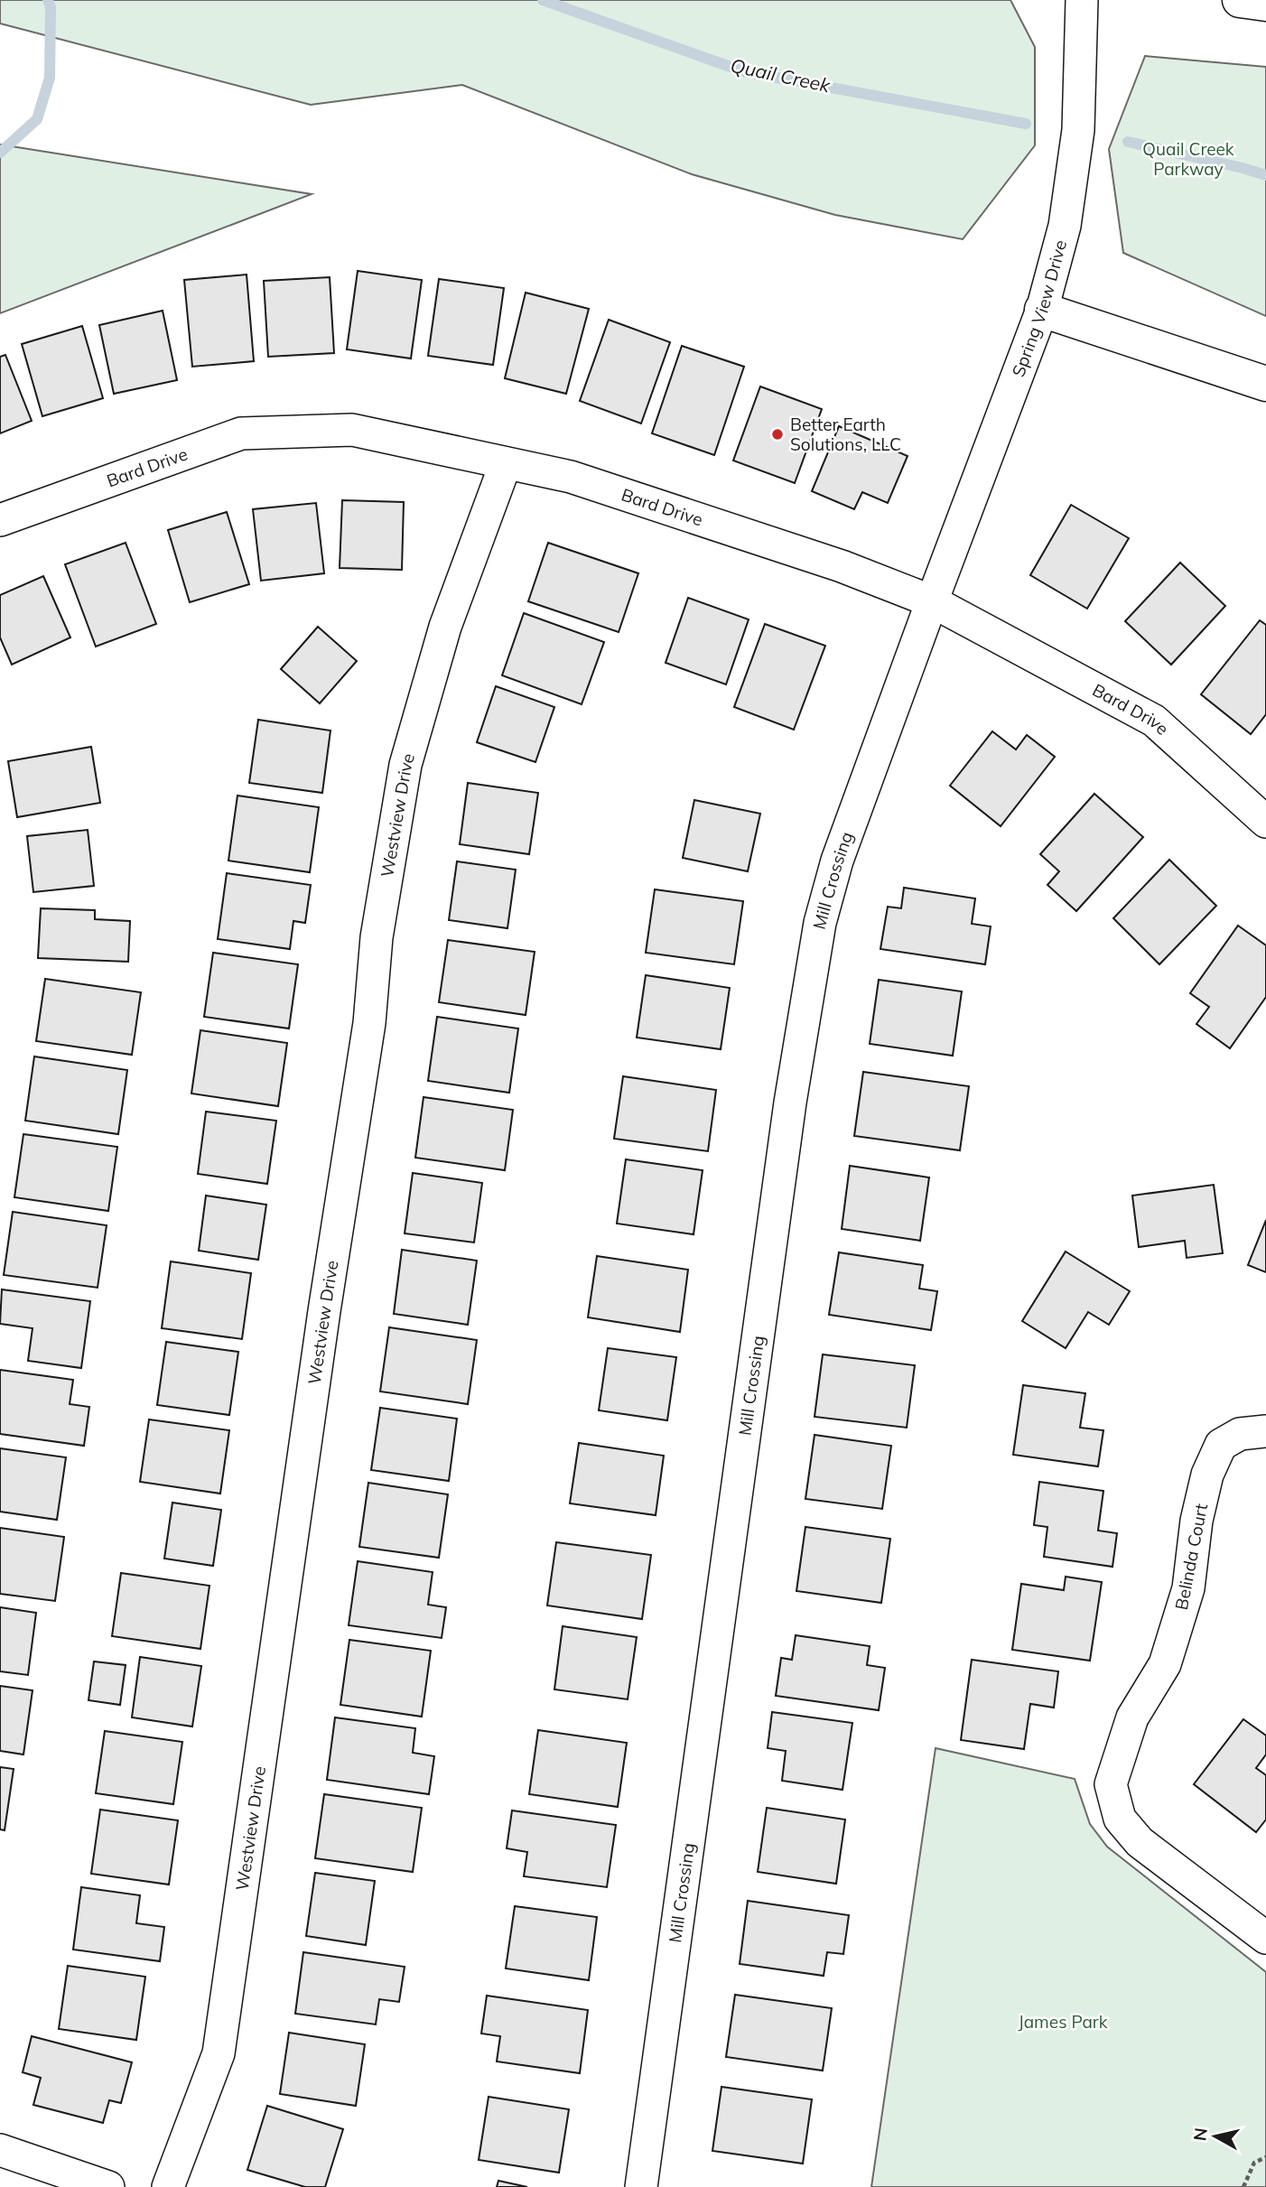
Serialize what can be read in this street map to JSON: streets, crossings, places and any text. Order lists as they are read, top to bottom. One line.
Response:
{"streets":{"street":["Spring View Drive","Bard Drive","Westview Drive","Mill Crossing","Belinda Court"]},"crossings":[["Spring View Drive","Bard Drive"],["Spring View Drive","Mill Crossing"],["Bard Drive","Westview Drive"],["Bard Drive","Mill Crossing"]],"water":["Quail Creek"],"parks":["Quail Creek Parkway","James Park"],"places":["Better Earth Solutions, LLC"],"north":"left"}
